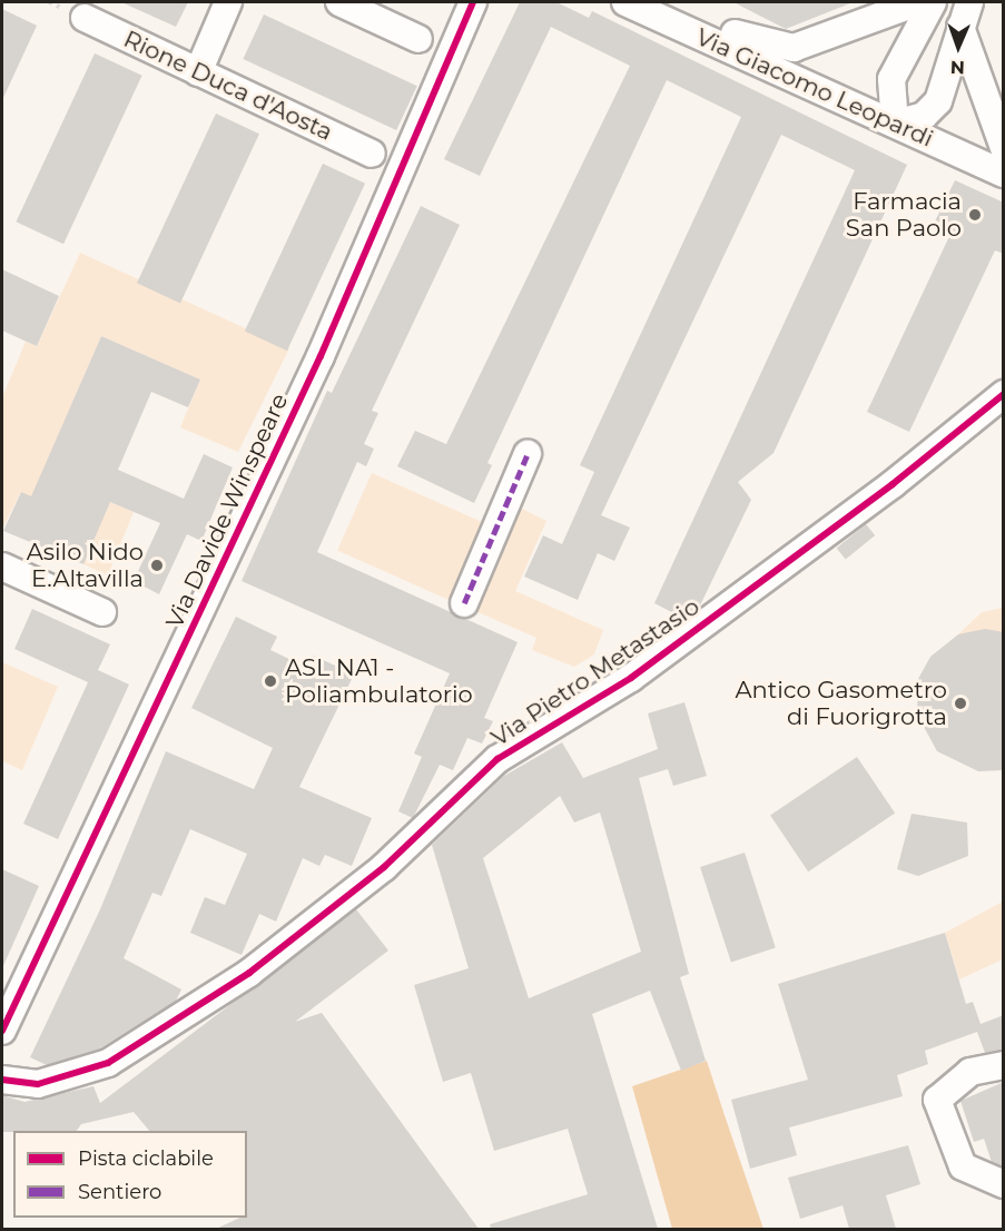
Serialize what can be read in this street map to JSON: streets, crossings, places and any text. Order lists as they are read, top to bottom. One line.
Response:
{"streets":{"street":["Rione Duca d'Aosta","Via Giacomo Leopardi","Via Davide Winspeare","Via Pietro Metastasio"]},"places":["Farmacia San Paolo","Asilo Nido E.Altavilla","ASL NA1 - Poliambulatorio","Antico Gasometro di Fuorigrotta"],"legend":["Pista ciclabile","Sentiero"],"north":"bottom"}
